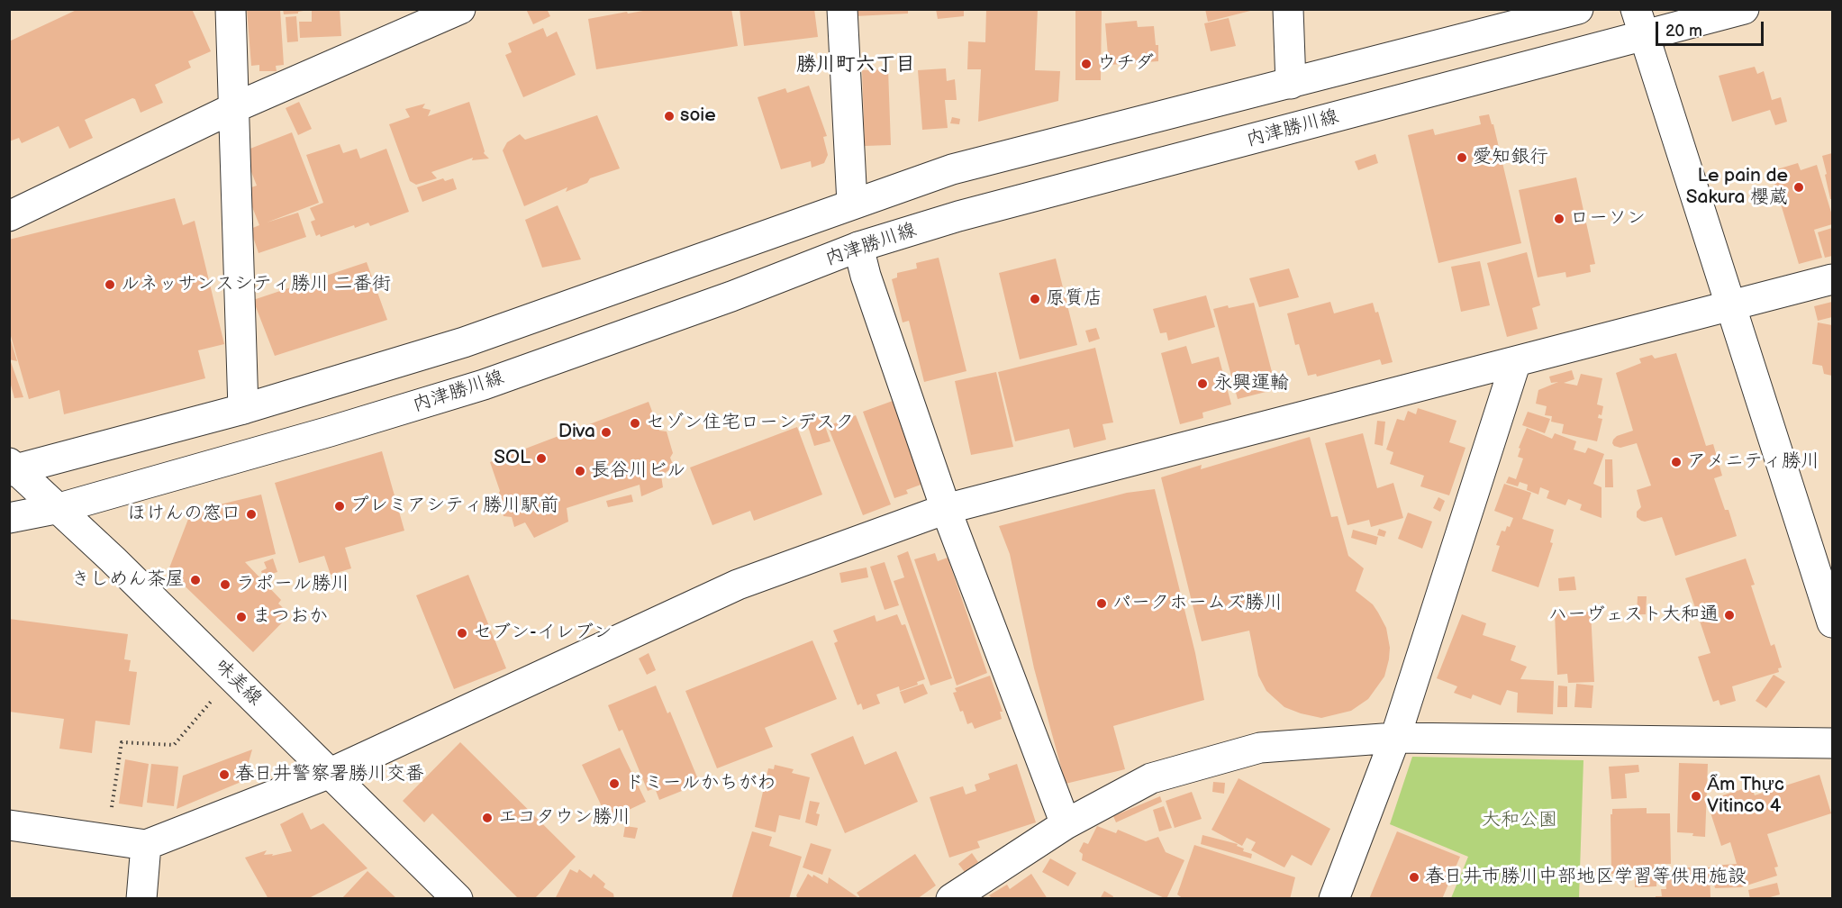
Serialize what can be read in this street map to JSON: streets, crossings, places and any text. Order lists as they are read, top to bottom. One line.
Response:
{"streets":{"street":["内津勝川線","味美線"]},"crossings":[["内津勝川線","味美線"]],"districts":["勝川町六丁目"],"parks":["大和公園"],"places":["ウチダ","soie","愛知銀行","Le pain de Sakura 櫻蔵","ローソン","ルネッサンスシティ勝川 二番街","原質店","永興運輸","セゾン住宅ローンデスク","Diva","SOL","アメニティ勝川","長谷川ビル","プレミアシティ勝川駅前","ほけんの窓口","きしめん茶屋","ラポール勝川","パークホームズ勝川","ハーヴェスト大和通","まつおか","セブン-イレブン","春日井警察署勝川交番","ドミールかちがわ","Ẩm Thực Vitinco 4","エコタウン勝川","春日井市勝川中部地区学習等供用施設"],"scale_bar":"20 m"}
